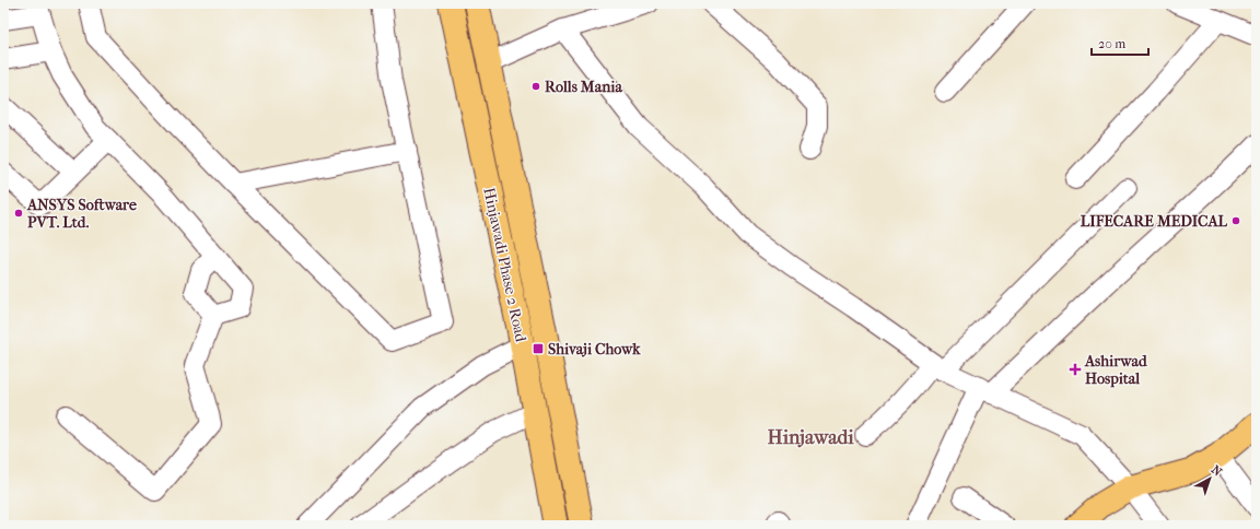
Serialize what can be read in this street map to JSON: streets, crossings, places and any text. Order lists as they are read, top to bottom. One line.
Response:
{"streets":{"main road":["Hinjawadi Phase 2 Road"]},"districts":["Hinjawadi"],"places":{"other":["Rolls Mania","ANSYS Software PVT. Ltd.","LIFECARE MEDICAL"],"transit":["Shivaji Chowk"],"health":["Ashirwad Hospital"]},"scale_bar":"20 m","north":"top right"}
